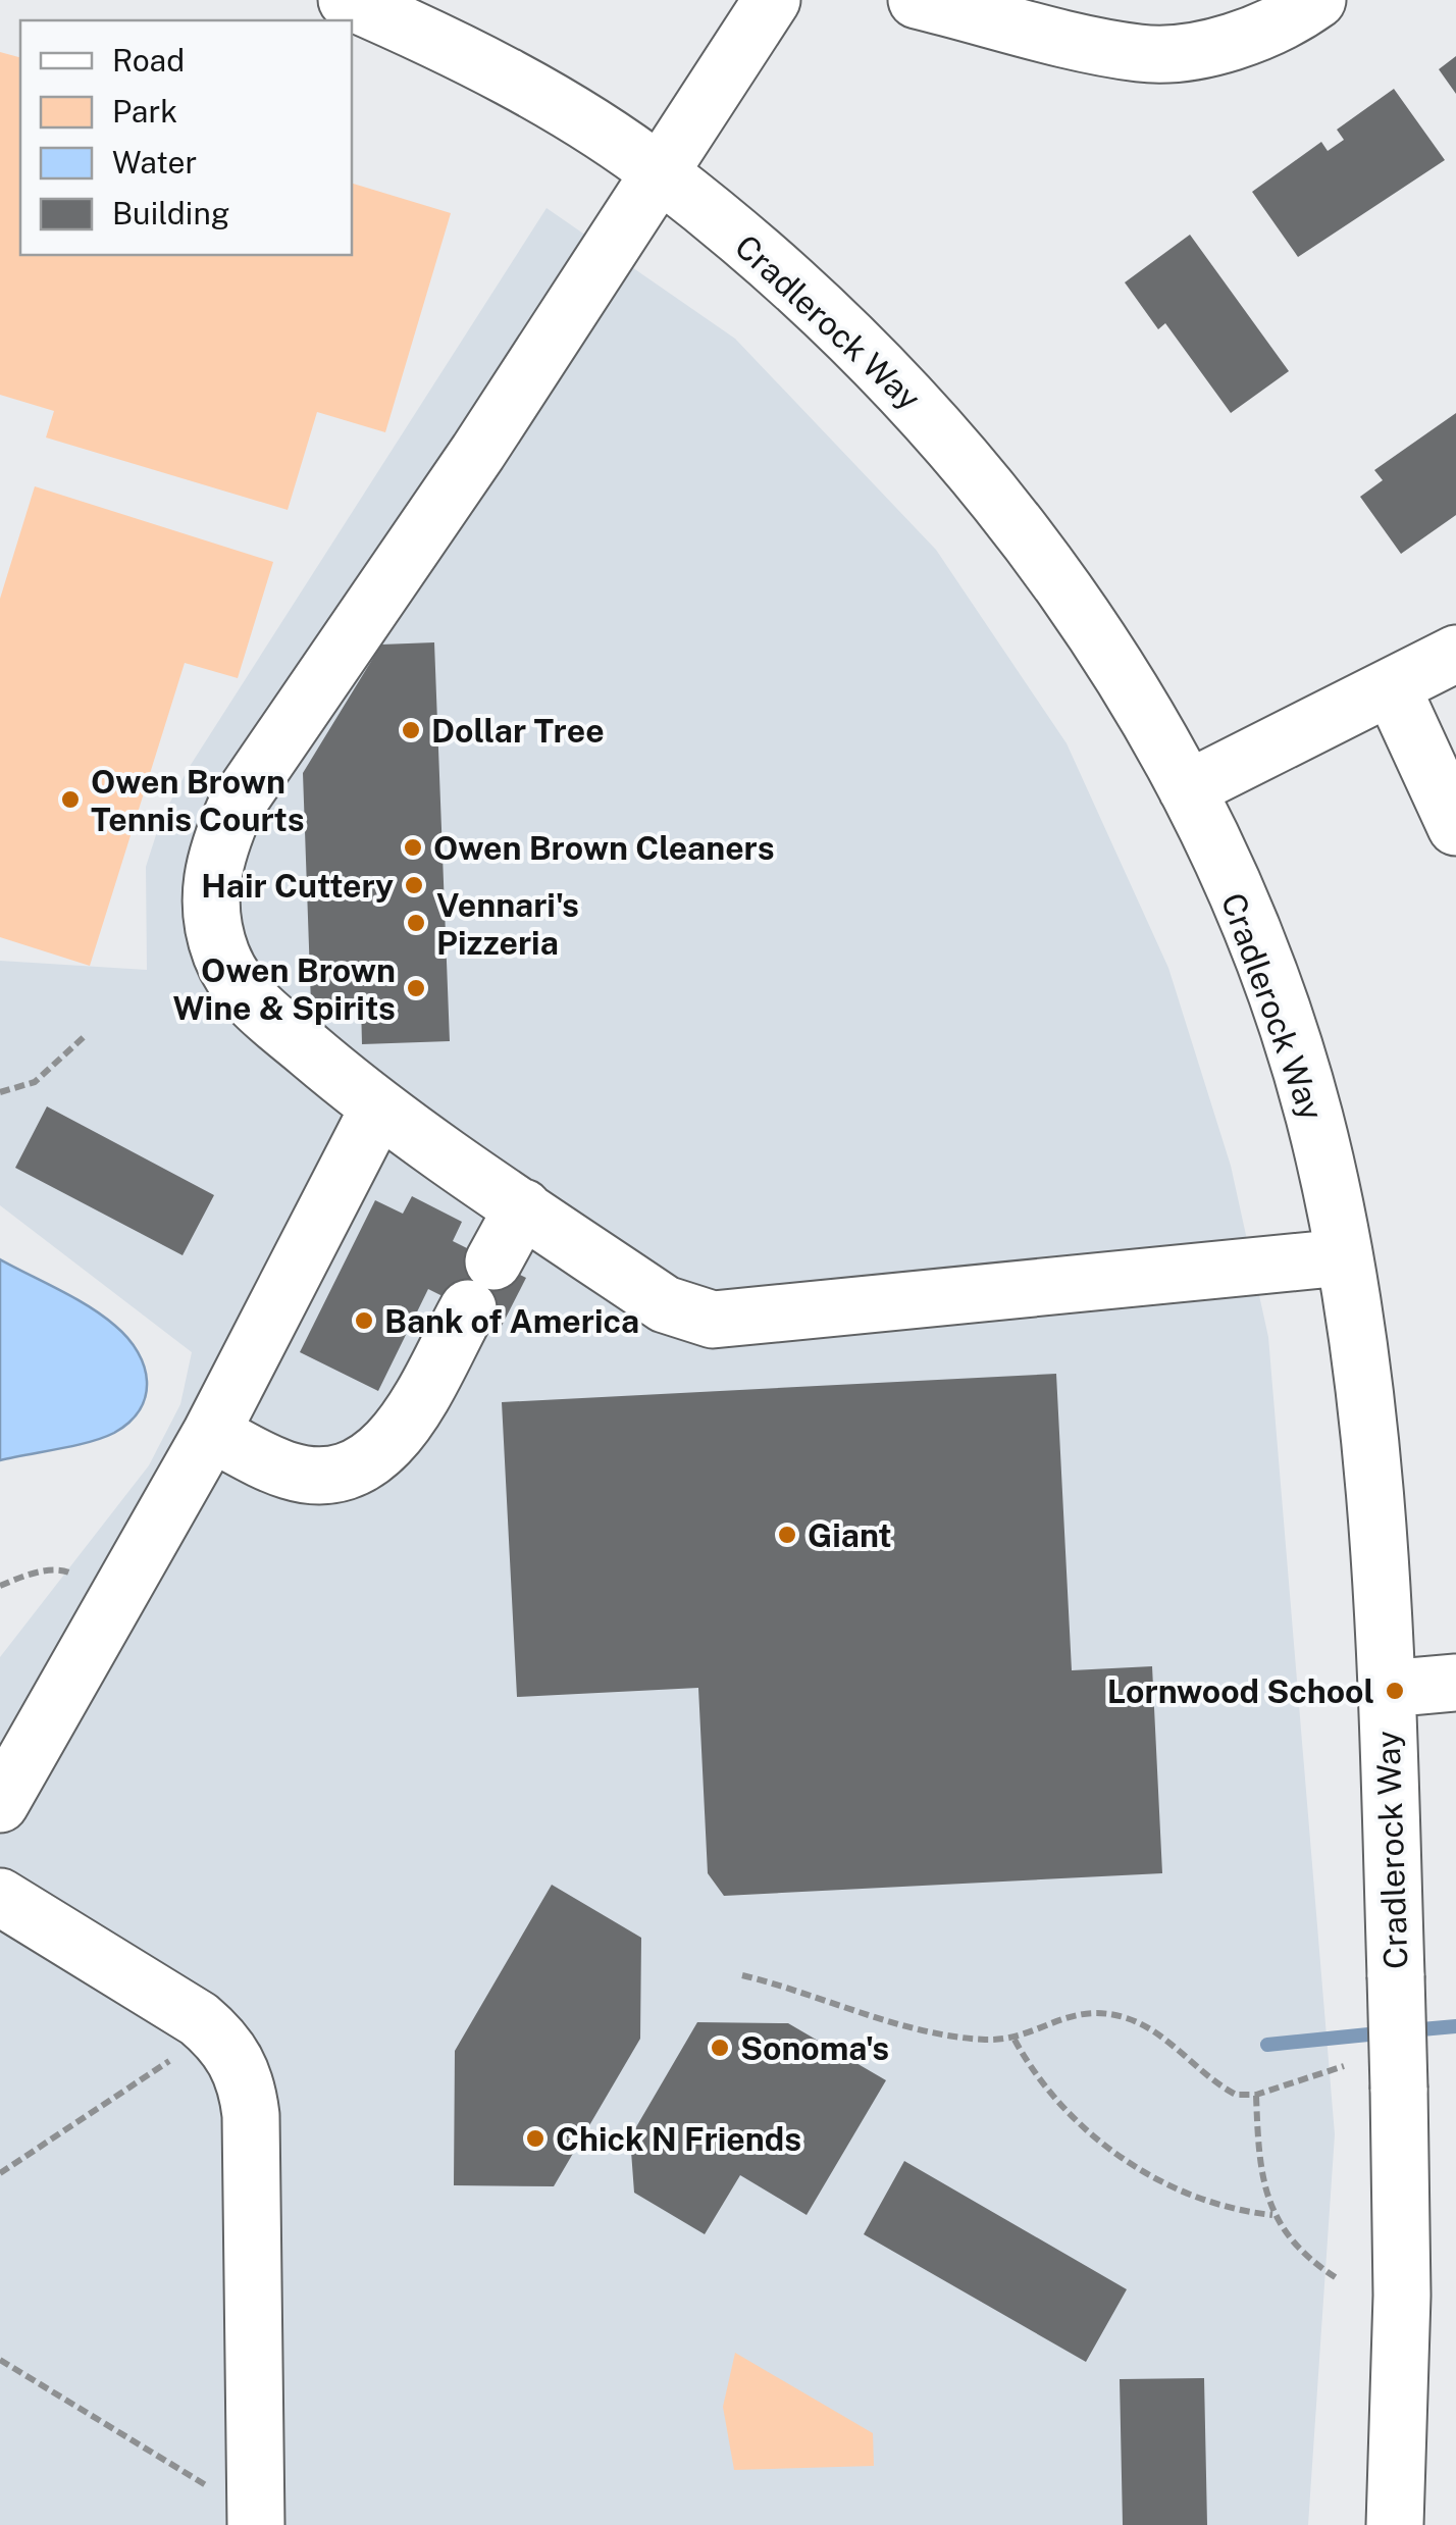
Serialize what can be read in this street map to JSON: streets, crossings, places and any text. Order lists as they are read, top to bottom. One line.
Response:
{"streets":{"street":["Cradlerock Way"]},"places":["Dollar Tree","Owen Brown Tennis Courts","Owen Brown Cleaners","Hair Cuttery","Vennari's Pizzeria","Owen Brown Wine & Spirits","Bank of America","Giant","Lornwood School","Sonoma's","Chick N Friends"],"legend":["Road","Park","Water","Building"]}
